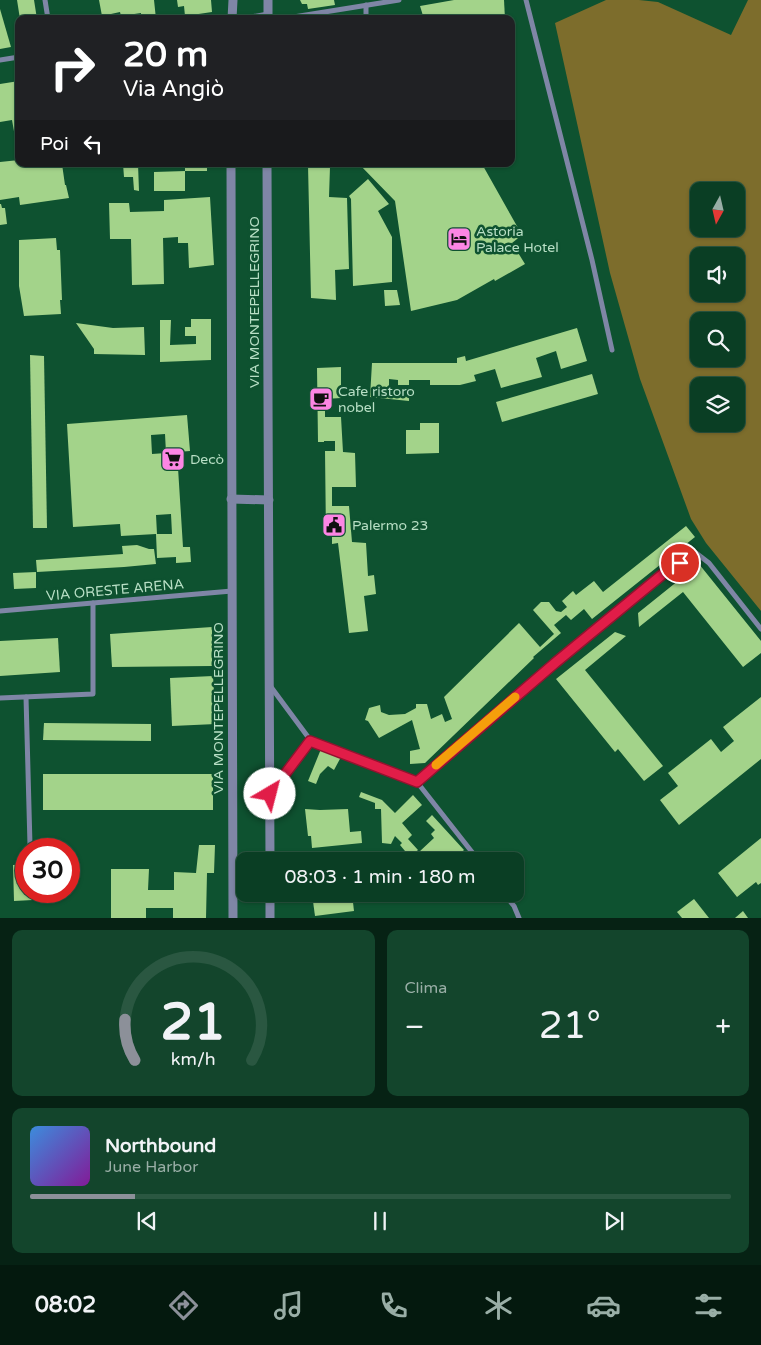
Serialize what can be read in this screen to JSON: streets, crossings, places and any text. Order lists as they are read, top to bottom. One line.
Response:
{"streets":{"street":["VIA MONTEPELLEGRINO","VIA ORESTE ARENA"]},"crossings":[["VIA MONTEPELLEGRINO","VIA ORESTE ARENA"]],"places":{"hotel":["Astoria Palace Hotel"],"cafe":["Cafe ristoro nobel"],"supermarket":["Decò"],"public building":["Palermo 23"]},"north":"bottom","page":{"turn":["20 m","Via Angiò"],"then":"Poi","limit":"30","trip":"08:03 · 1 min · 180 m","tile":"Clima","heat":["−","21°","+"],"song":["Northbound","June Harbor"],"tabs":"08:02","gauge":["21","km/h"]}}
